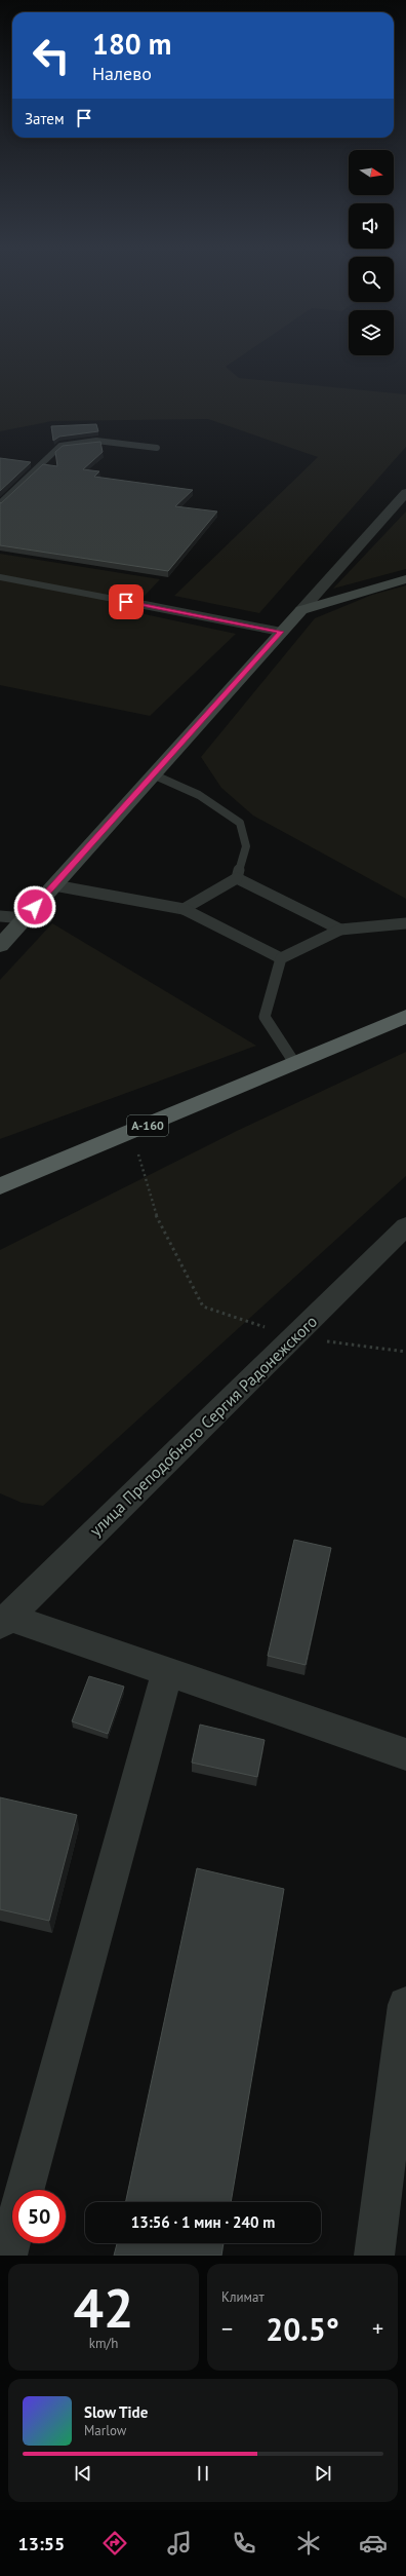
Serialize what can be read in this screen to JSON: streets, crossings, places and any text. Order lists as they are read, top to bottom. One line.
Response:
{"streets":{"highway":["А-160"],"street":["улица Преподобного Сергия Радонежского"]},"north":"right","page":{"turn":["180 m","Налево"],"then":"Затем","limit":"50","trip":"13:56 · 1 мин · 240 m","tile":[["42","km/h"],"Климат"],"heat":["−","20.5°","+"],"song":["Slow Tide","Marlow"],"tabs":"13:55"}}
